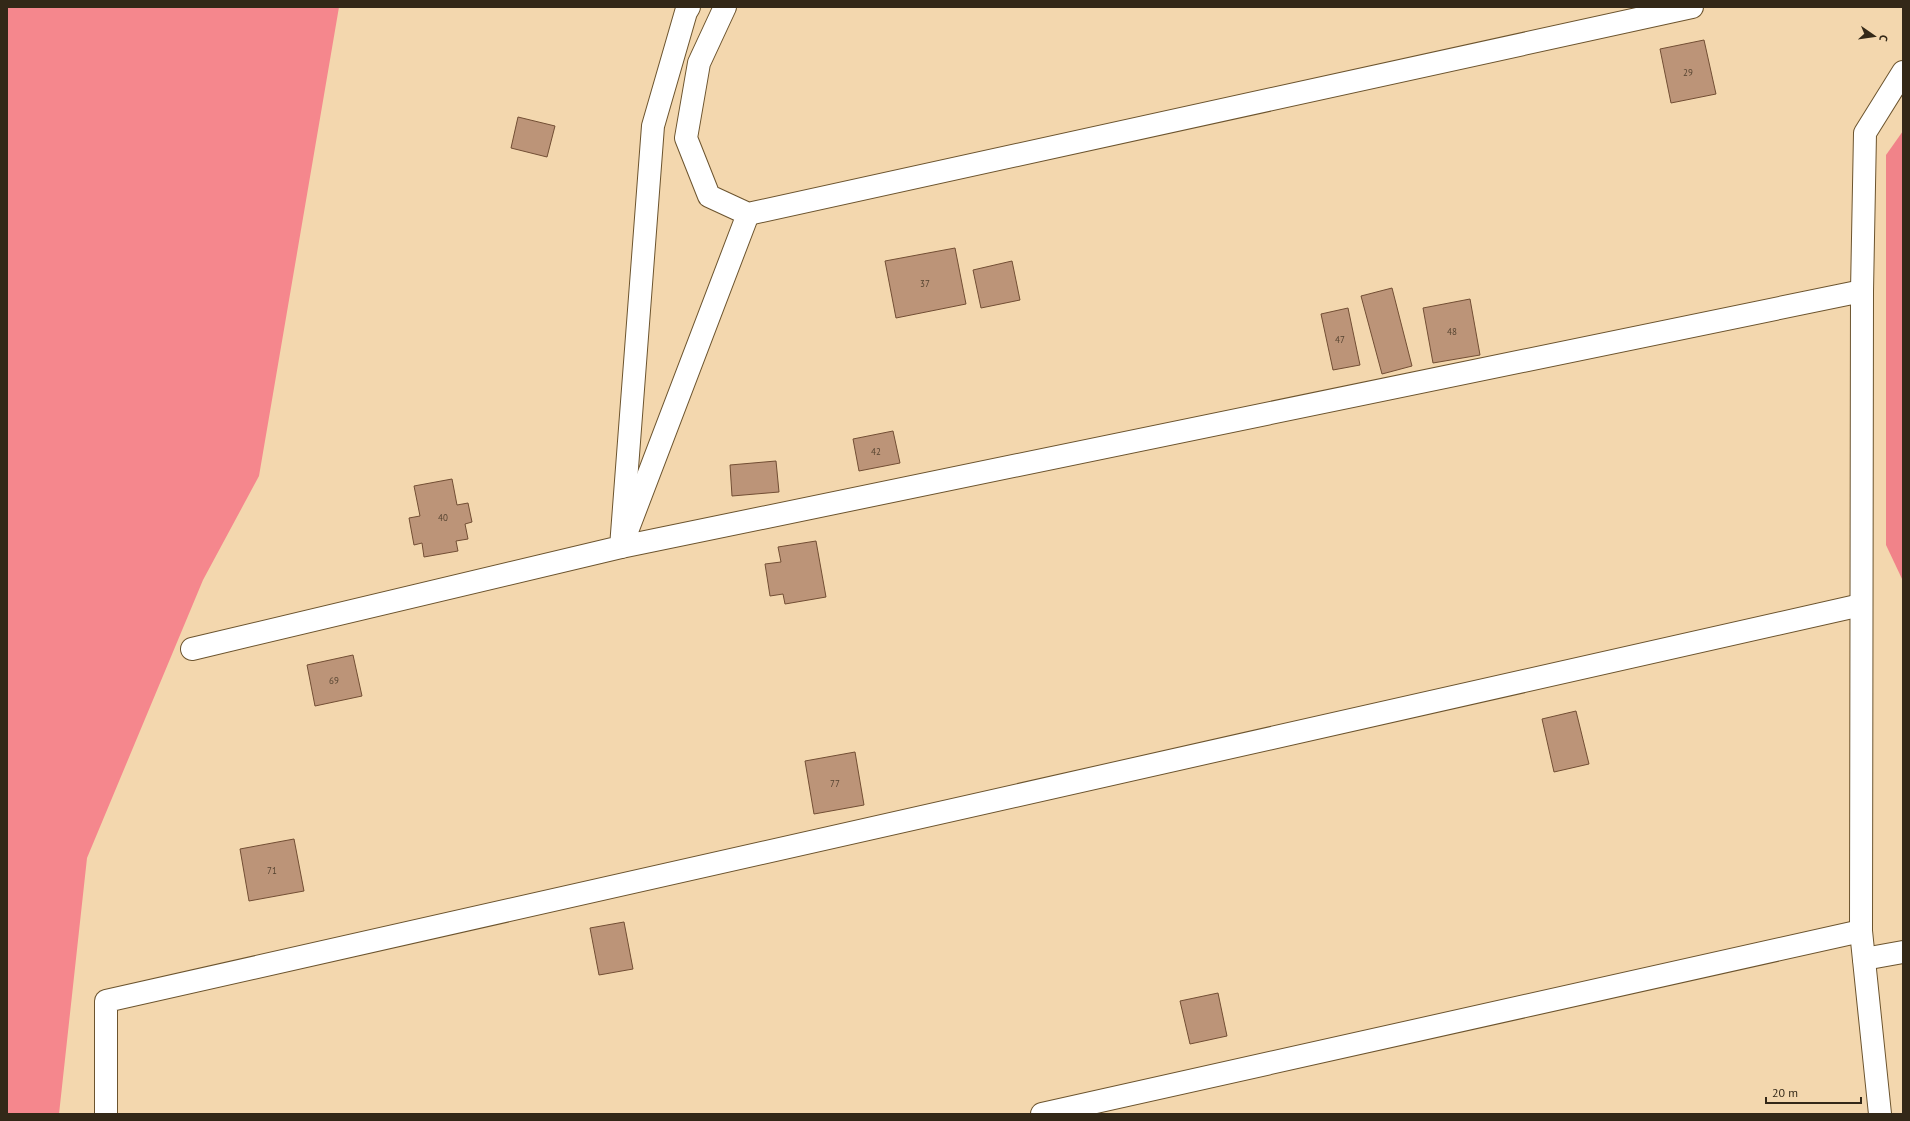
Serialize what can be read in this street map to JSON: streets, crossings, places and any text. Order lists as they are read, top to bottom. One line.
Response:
{"house_numbers":["29","37","48","47","42","40","69","77","71"],"scale_bar":"20 m","north":"right"}
